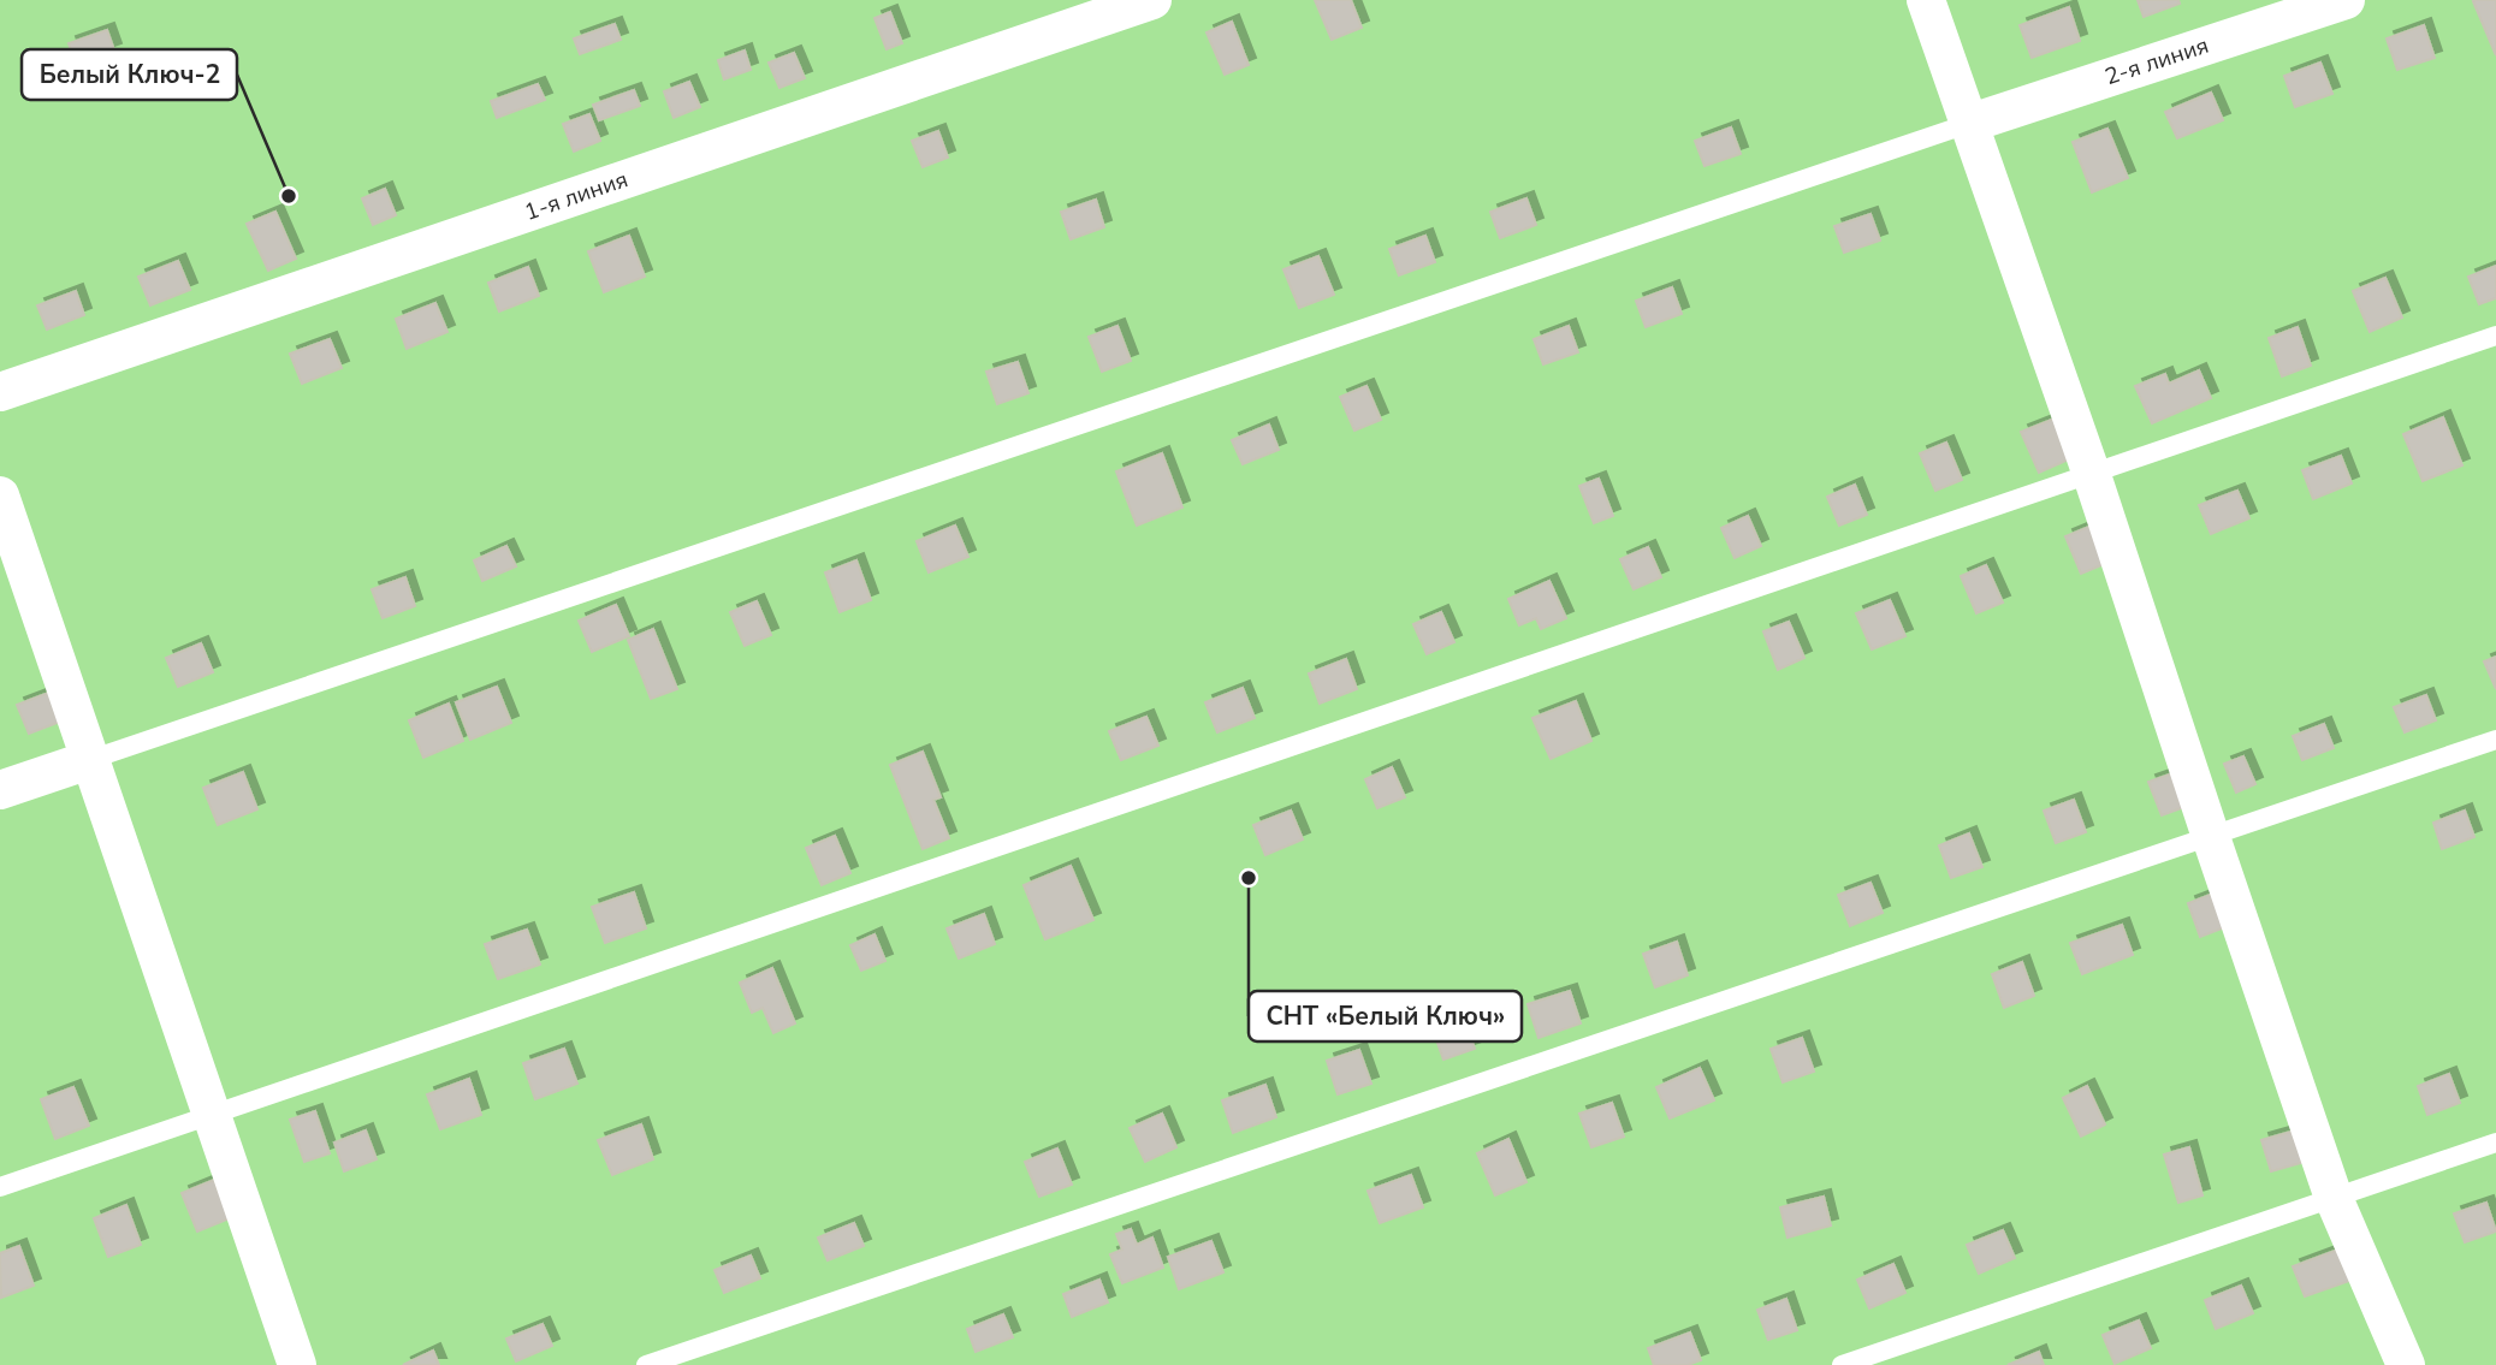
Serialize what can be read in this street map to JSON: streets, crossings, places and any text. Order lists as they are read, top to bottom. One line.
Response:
{"streets":{"street":["2-я линия","1-я линия"]},"places":["Белый Ключ-2","СНТ «Белый Ключ»"]}
